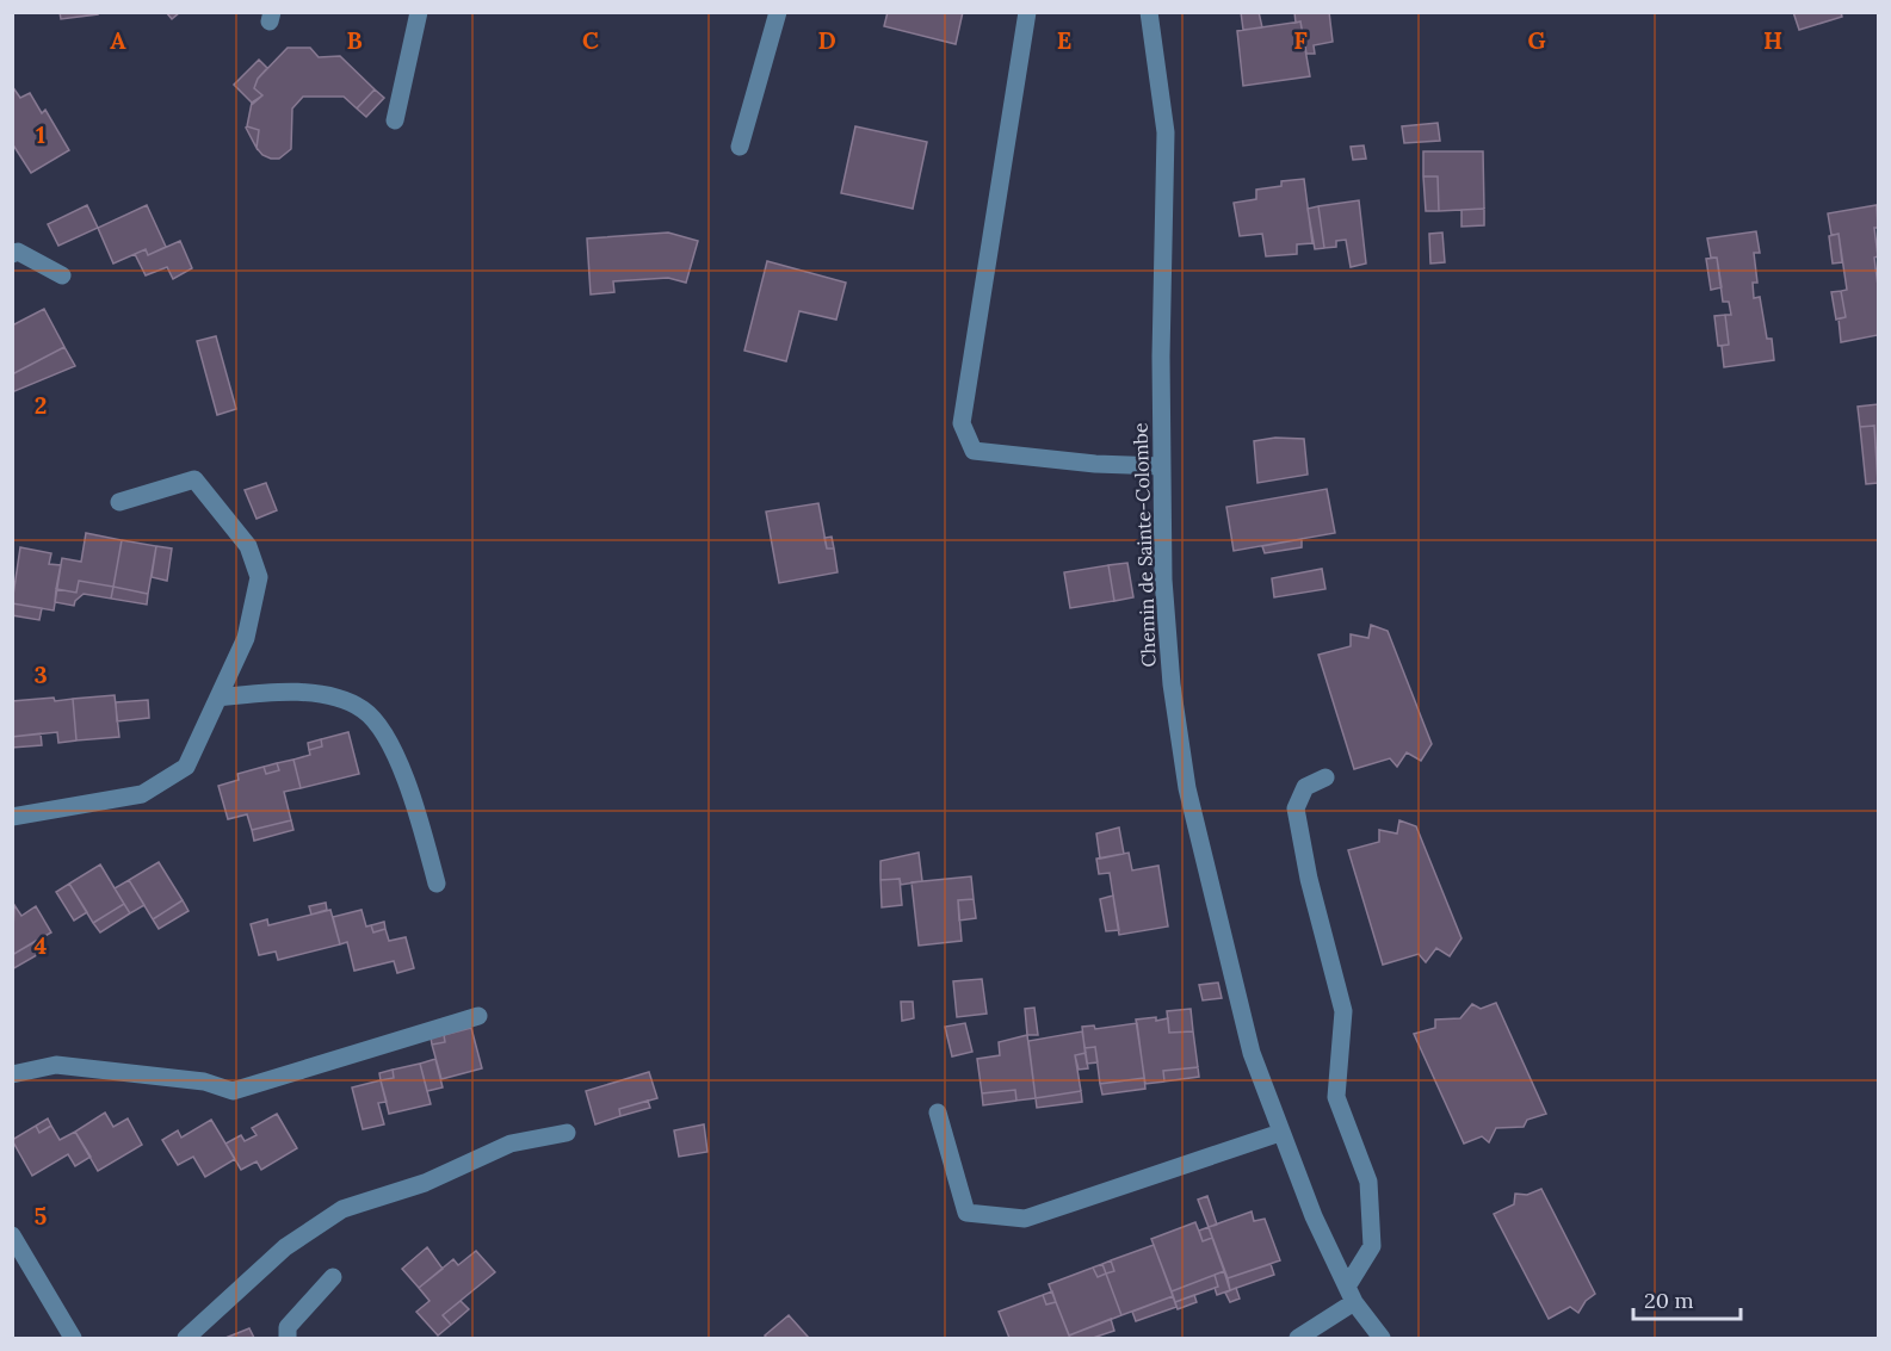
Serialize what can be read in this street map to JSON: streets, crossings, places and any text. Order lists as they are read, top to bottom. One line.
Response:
{"streets":{"street":["Chemin de Sainte-Colombe"]},"scale_bar":"20 m","grid":{"columns":["A","B","C","D","E","F","G","H"],"rows":["1","2","3","4","5"]}}
